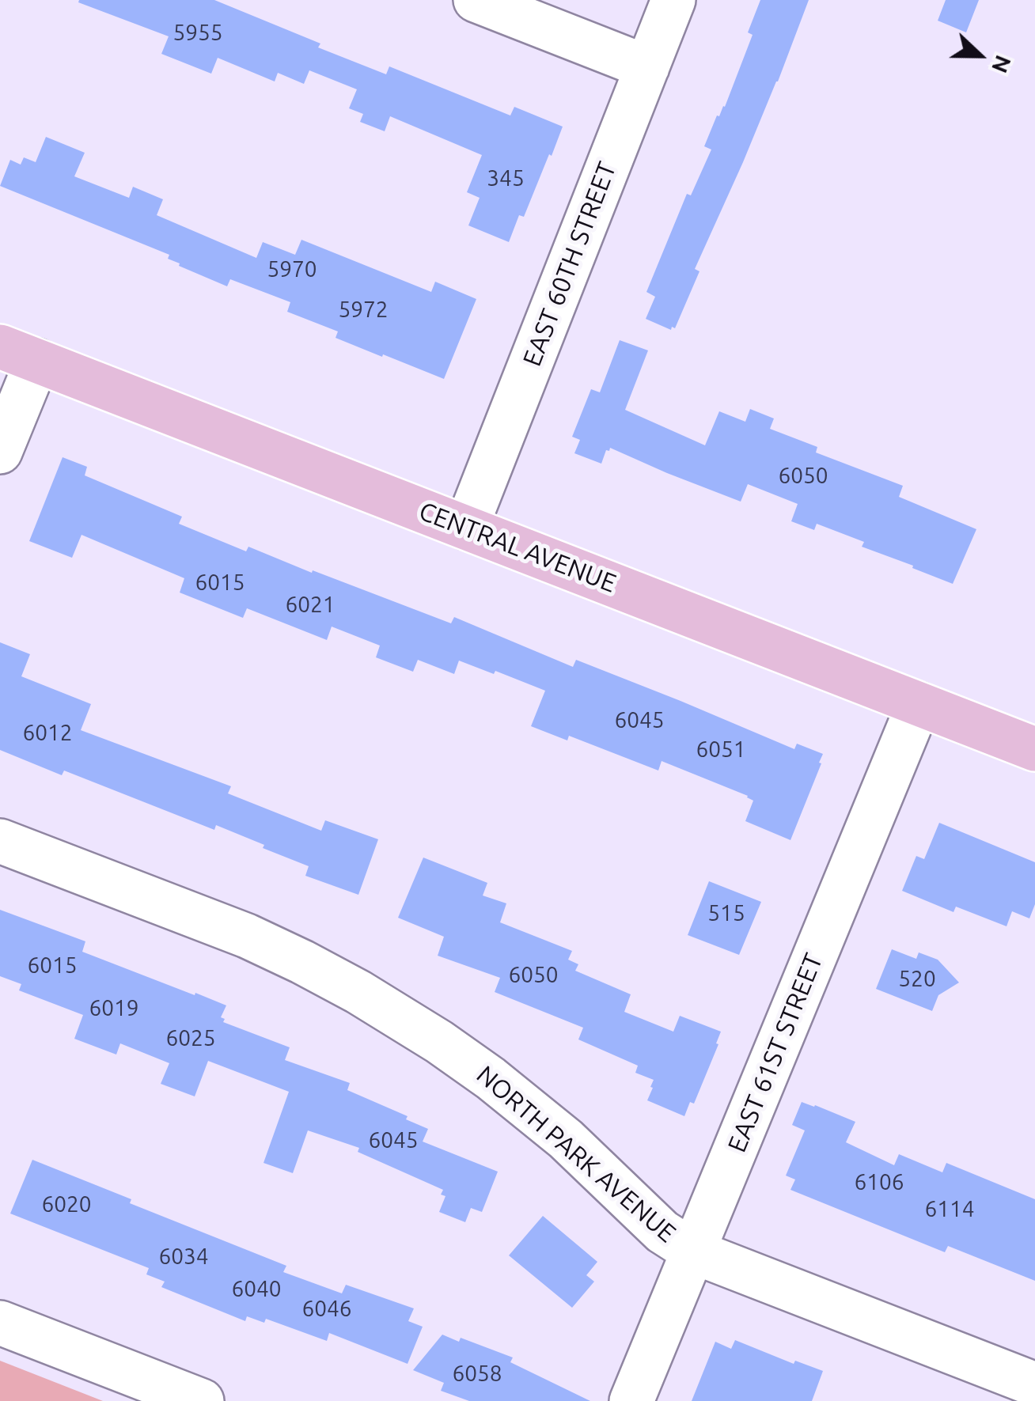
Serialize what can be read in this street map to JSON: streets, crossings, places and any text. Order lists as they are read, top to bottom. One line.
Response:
{"streets":{"main road":["CENTRAL AVENUE"],"street":["EAST 60TH STREET","EAST 61ST STREET","NORTH PARK AVENUE"]},"crossings":[["EAST 60TH STREET","CENTRAL AVENUE"],["CENTRAL AVENUE","EAST 61ST STREET"],["EAST 61ST STREET","NORTH PARK AVENUE"]],"house_numbers":["5955","345","5970","5972","6050","6015","6021","6045","6012","6051","515","6015","6050","520","6019","6025","6045","6106","6020","6114","6034","6040","6046","6058"],"north":"right"}
